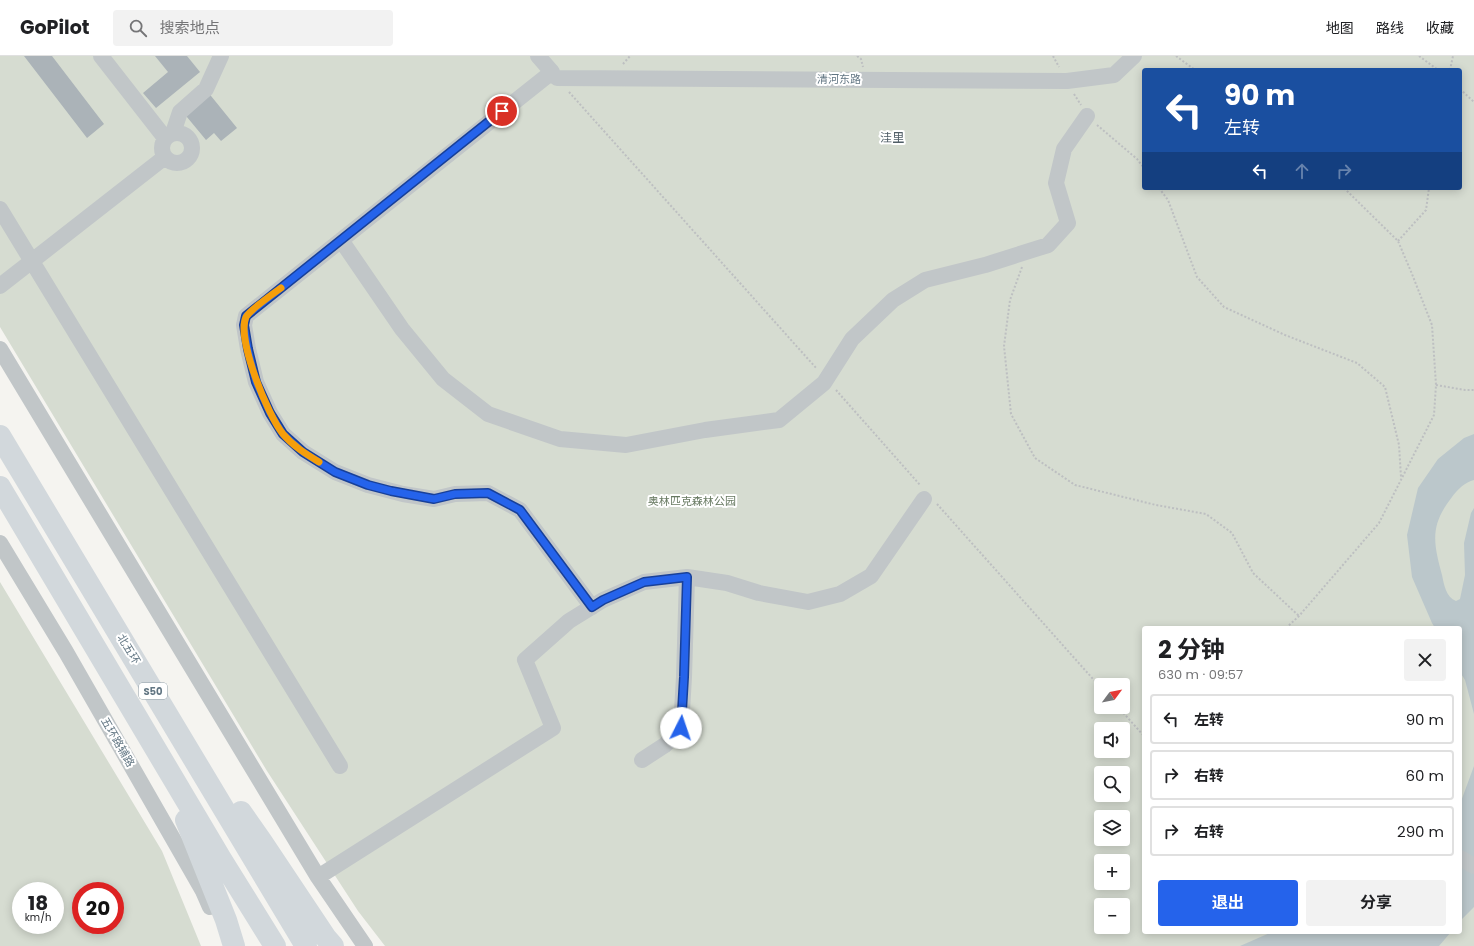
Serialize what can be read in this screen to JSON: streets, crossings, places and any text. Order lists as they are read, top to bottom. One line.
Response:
{"streets":{"highway":["北五环","S50"],"street":["清河东路","五环路辅路"]},"districts":["洼里"],"parks":["奥林匹克森林公园"],"north":"top right","page":{"header":"GoPilot","search":"搜索地点","nav":["地图","路线","收藏"],"turn":["90 m","左转"],"heading":["2 分钟","630 m · 09:57"],"map_buttons":["+","−"],"list":[{"name":"左转","value":"90 m"},{"name":"右转","value":"60 m"},{"name":"右转","value":"290 m"}],"buttons":["退出","分享"],"speed":"18 km/h","limit":"20"}}
